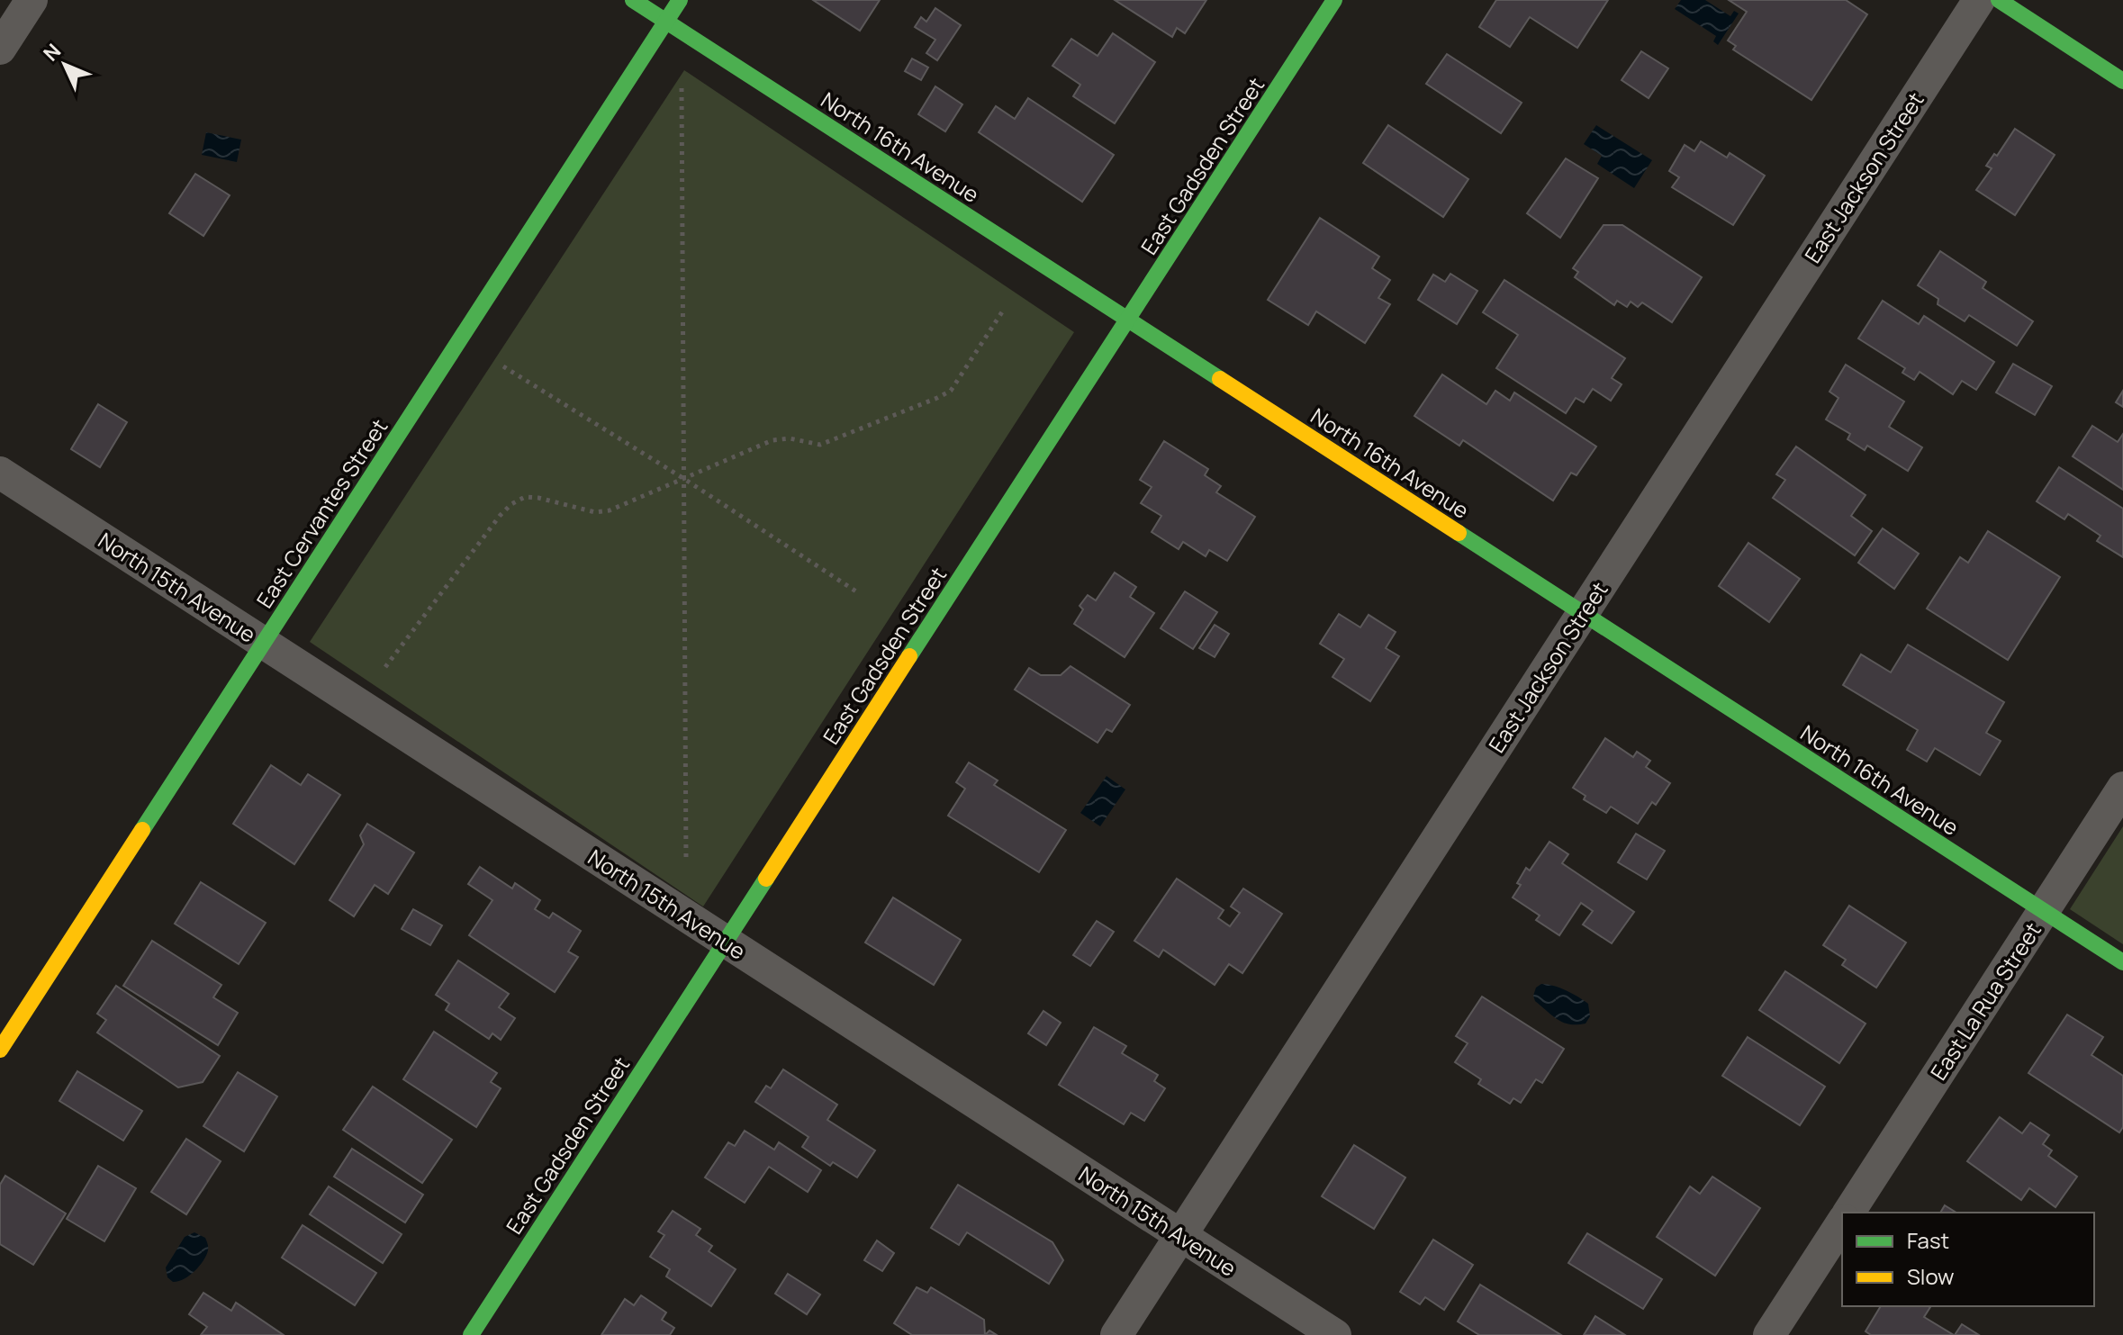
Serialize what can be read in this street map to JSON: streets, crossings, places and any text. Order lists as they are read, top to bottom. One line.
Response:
{"streets":{"street":["North 16th Avenue","East Gadsden Street","East Jackson Street","East Cervantes Street","North 15th Avenue","East La Rua Street"]},"crossings":[["North 16th Avenue","East Gadsden Street"],["North 16th Avenue","East Jackson Street"],["North 16th Avenue","East Cervantes Street"],["North 16th Avenue","East La Rua Street"],["East Gadsden Street","North 15th Avenue"],["East Jackson Street","North 15th Avenue"],["East Cervantes Street","North 15th Avenue"]],"legend":["Fast","Slow"],"north":"top left"}
